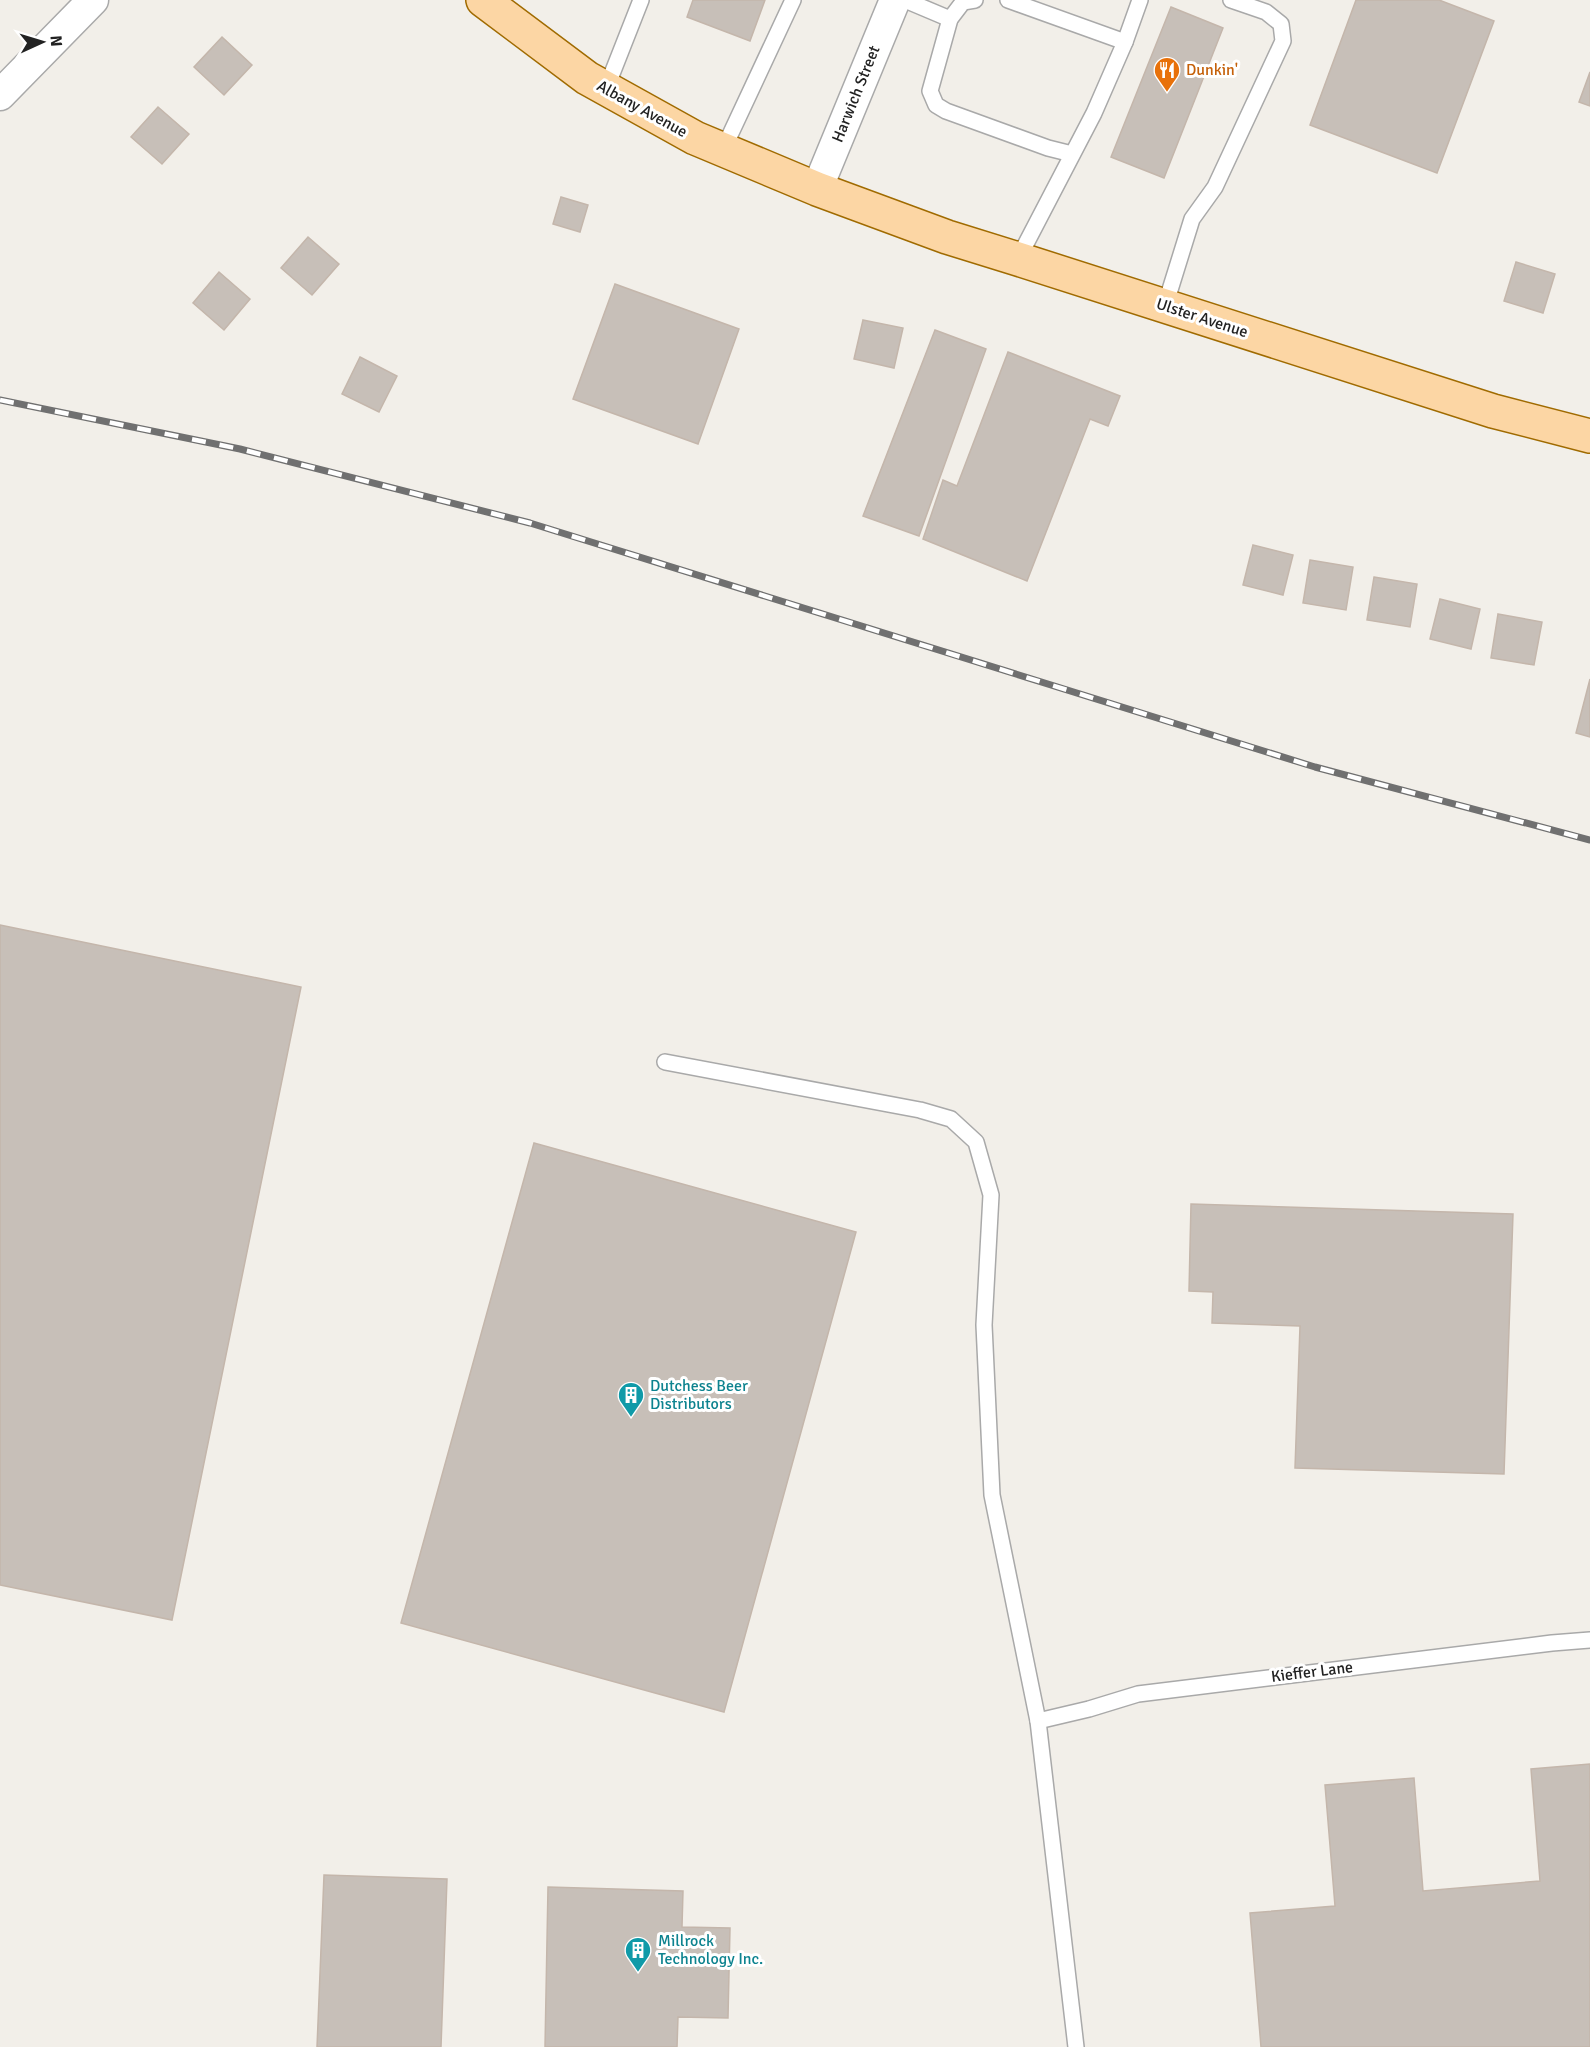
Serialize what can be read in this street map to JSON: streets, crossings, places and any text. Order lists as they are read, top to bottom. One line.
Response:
{"streets":{"main road":["Albany Avenue","Ulster Avenue"],"street":["Harwich Street"],"lane":["Kieffer Lane"]},"crossings":[["Harwich Street","Albany Avenue"],["Harwich Street","Ulster Avenue"],["Albany Avenue","Ulster Avenue"]],"places":{"restaurant":["Dunkin'"],"building":["Dutchess Beer Distributors","Millrock Technology Inc."]},"north":"right"}
